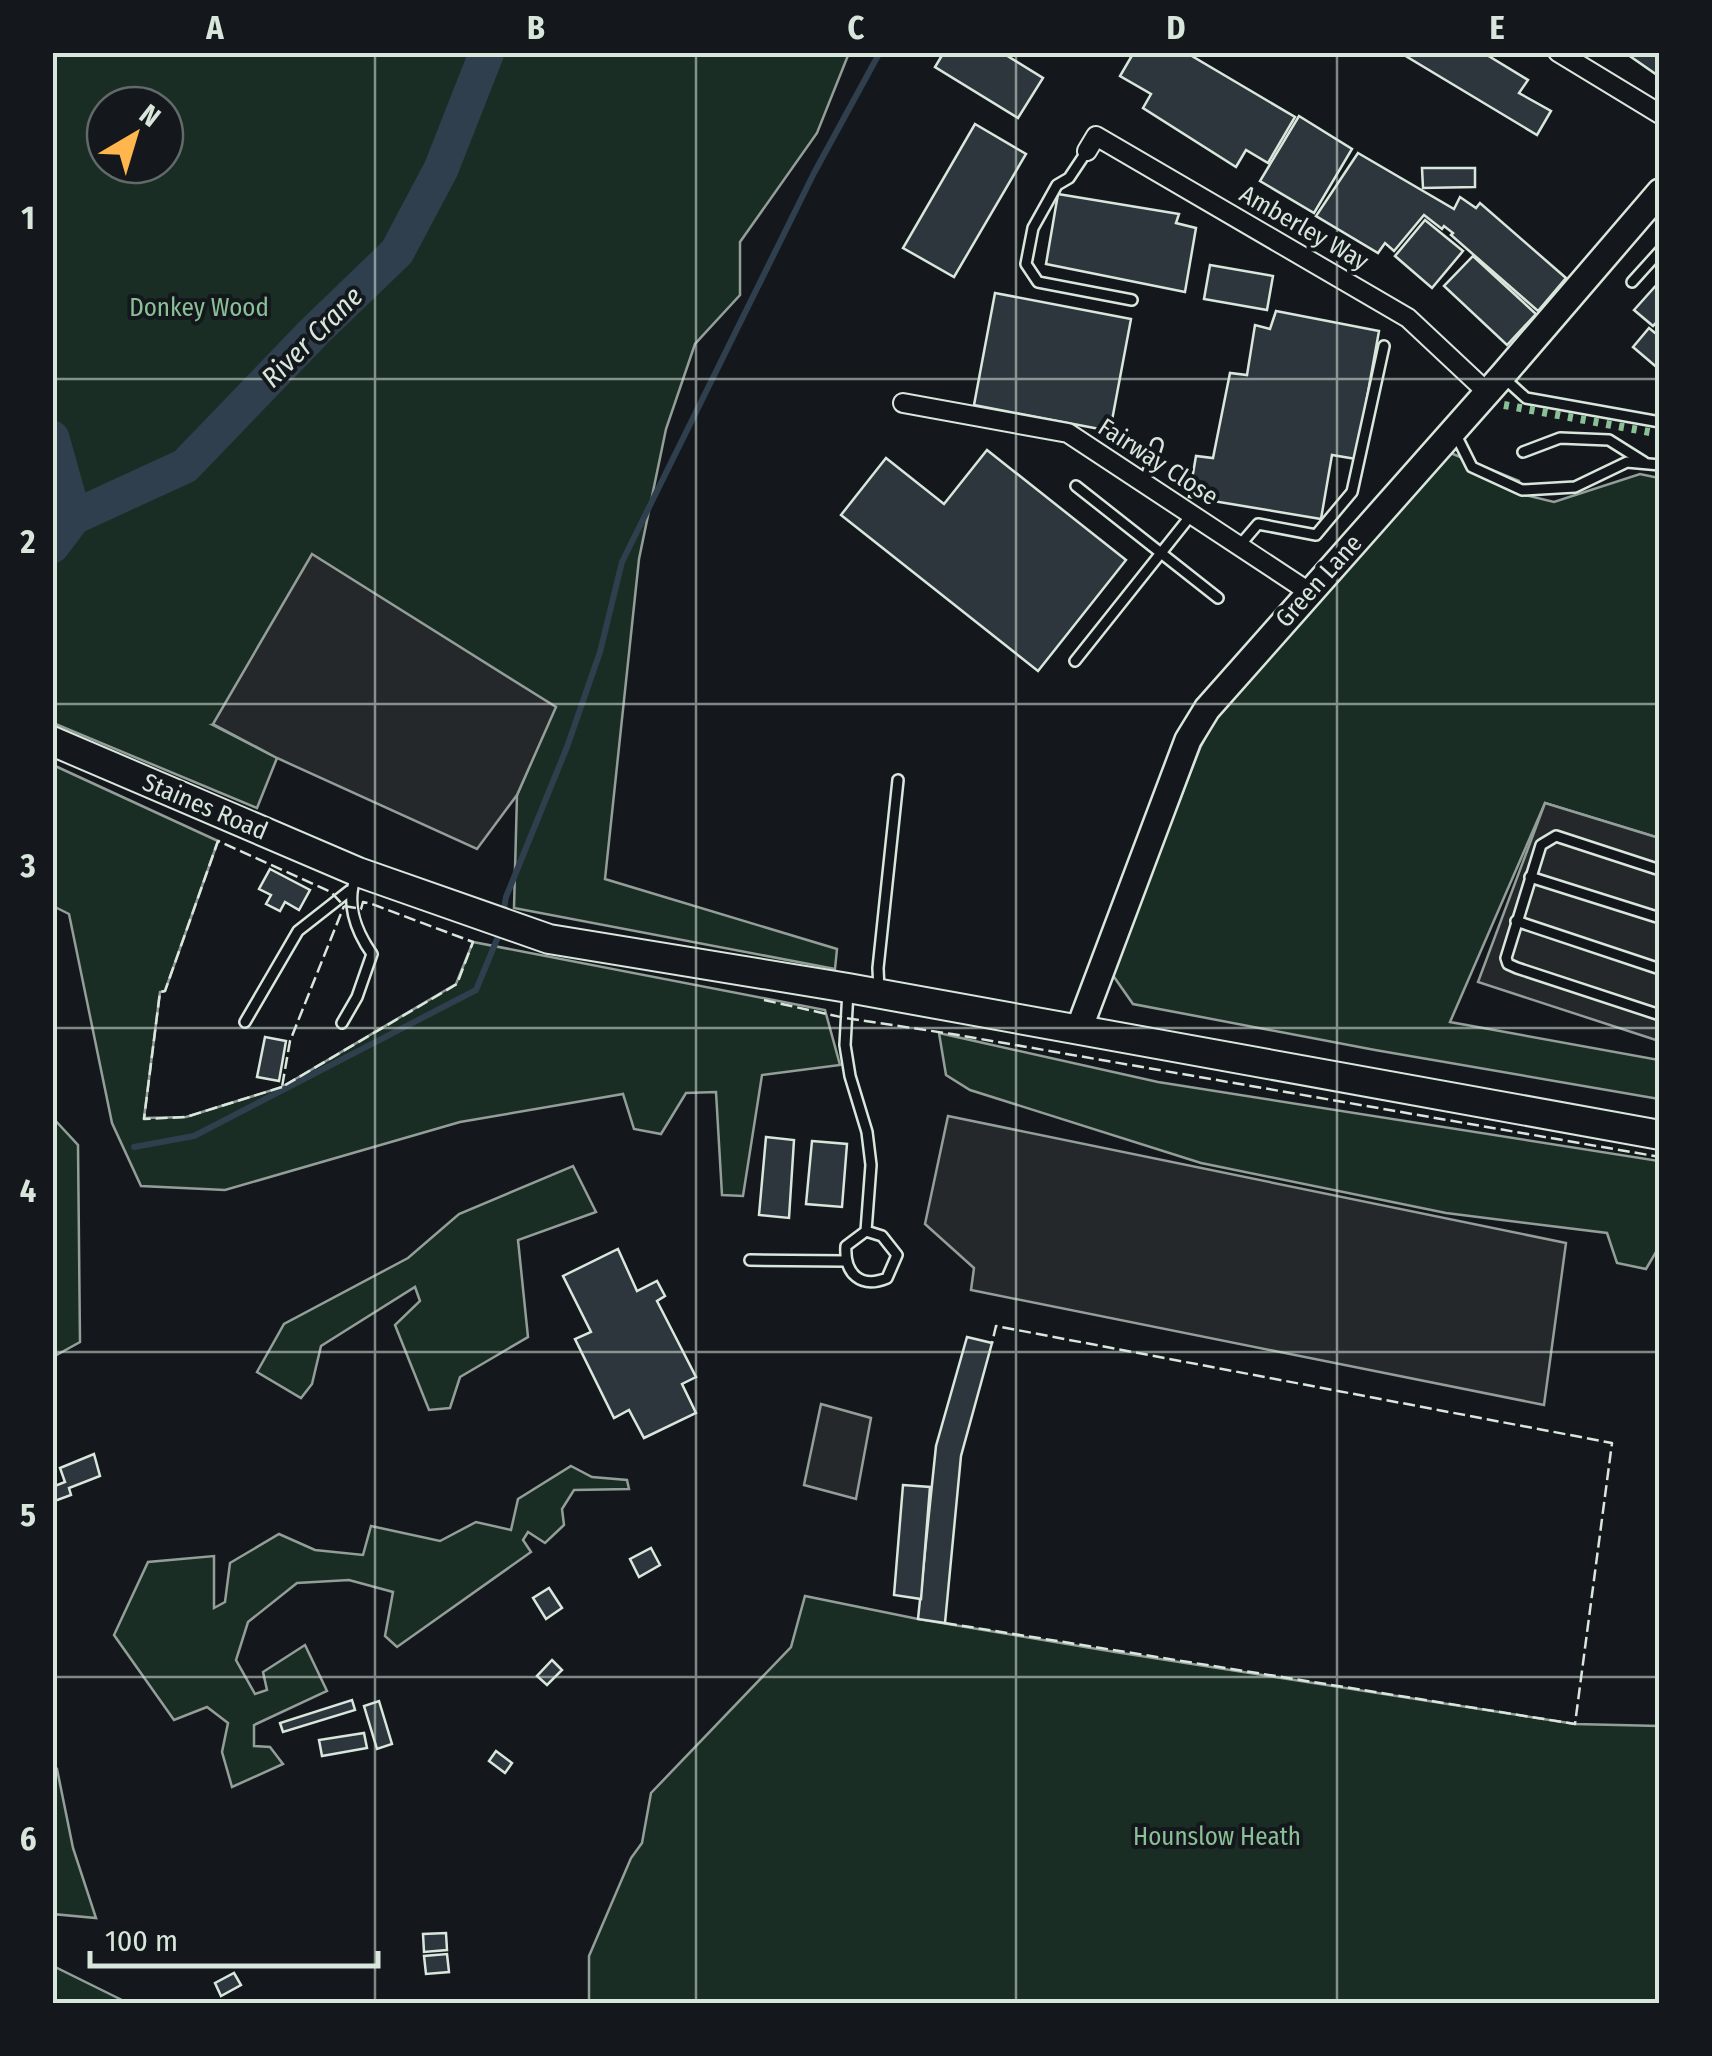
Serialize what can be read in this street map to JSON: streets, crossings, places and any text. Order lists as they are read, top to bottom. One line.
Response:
{"streets":{"main road":["Staines Road"],"street":["Amberley Way","Fairway Close","Green Lane"]},"crossings":[["Amberley Way","Green Lane"],["Fairway Close","Green Lane"],["Green Lane","Staines Road"]],"water":["River Crane"],"parks":["Donkey Wood","Hounslow Heath"],"scale_bar":"100 m","north":"top right","grid":{"columns":["A","B","C","D","E"],"rows":["1","2","3","4","5","6"]}}
